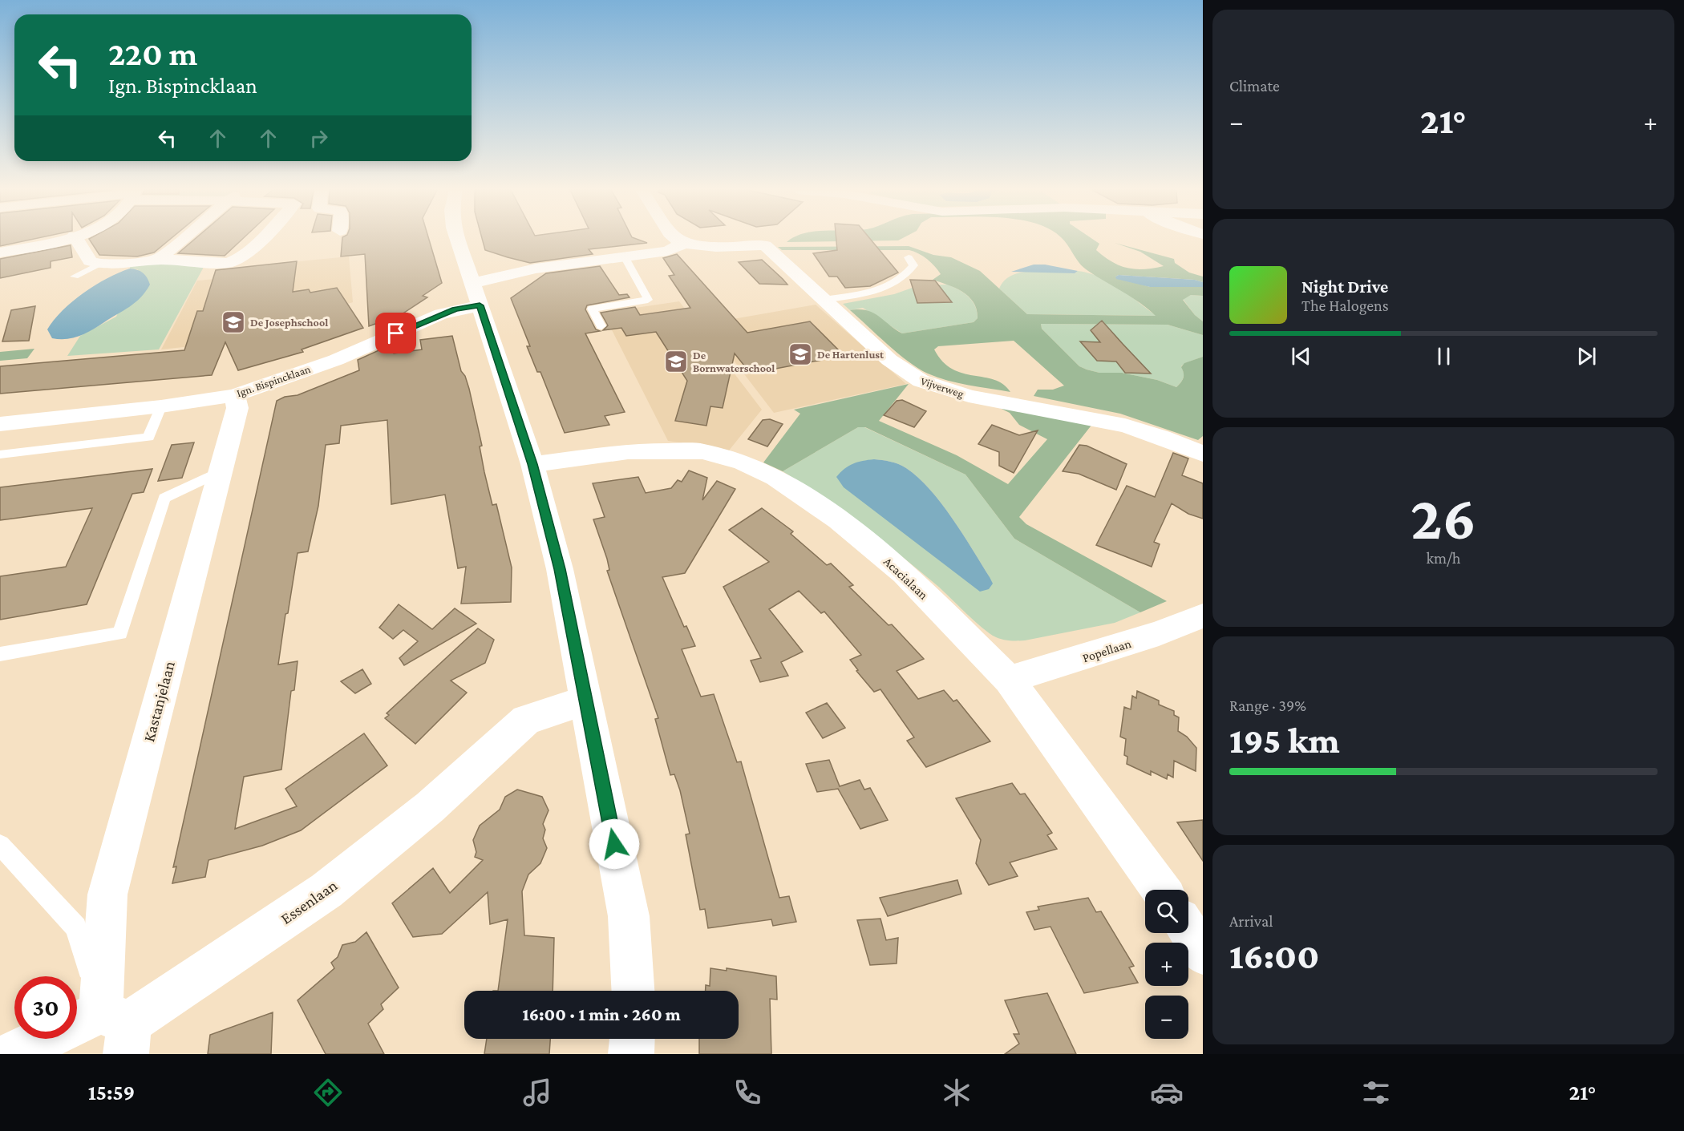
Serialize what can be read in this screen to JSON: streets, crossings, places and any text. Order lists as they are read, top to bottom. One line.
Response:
{"streets":{"street":["Ign. Bispincklaan","Vijverweg","Acacialaan","Popellaan","Kastanjelaan","Essenlaan"]},"crossings":[["Ign. Bispincklaan","Kastanjelaan"],["Acacialaan","Popellaan"],["Kastanjelaan","Essenlaan"]],"places":{"school or university":["De Josephschool","De Hartenlust","De Bornwaterschool"]},"page":{"tile":["Climate",["26","km/h"],["Range · 39%","195 km"],["Arrival","16:00"]],"turn":["220 m","Ign. Bispincklaan"],"heat":["−","21°","+"],"song":["Night Drive","The Halogens"],"map_buttons":["+","−"],"limit":"30","trip":"16:00 · 1 min · 260 m","tabs":["15:59","21°"]}}
